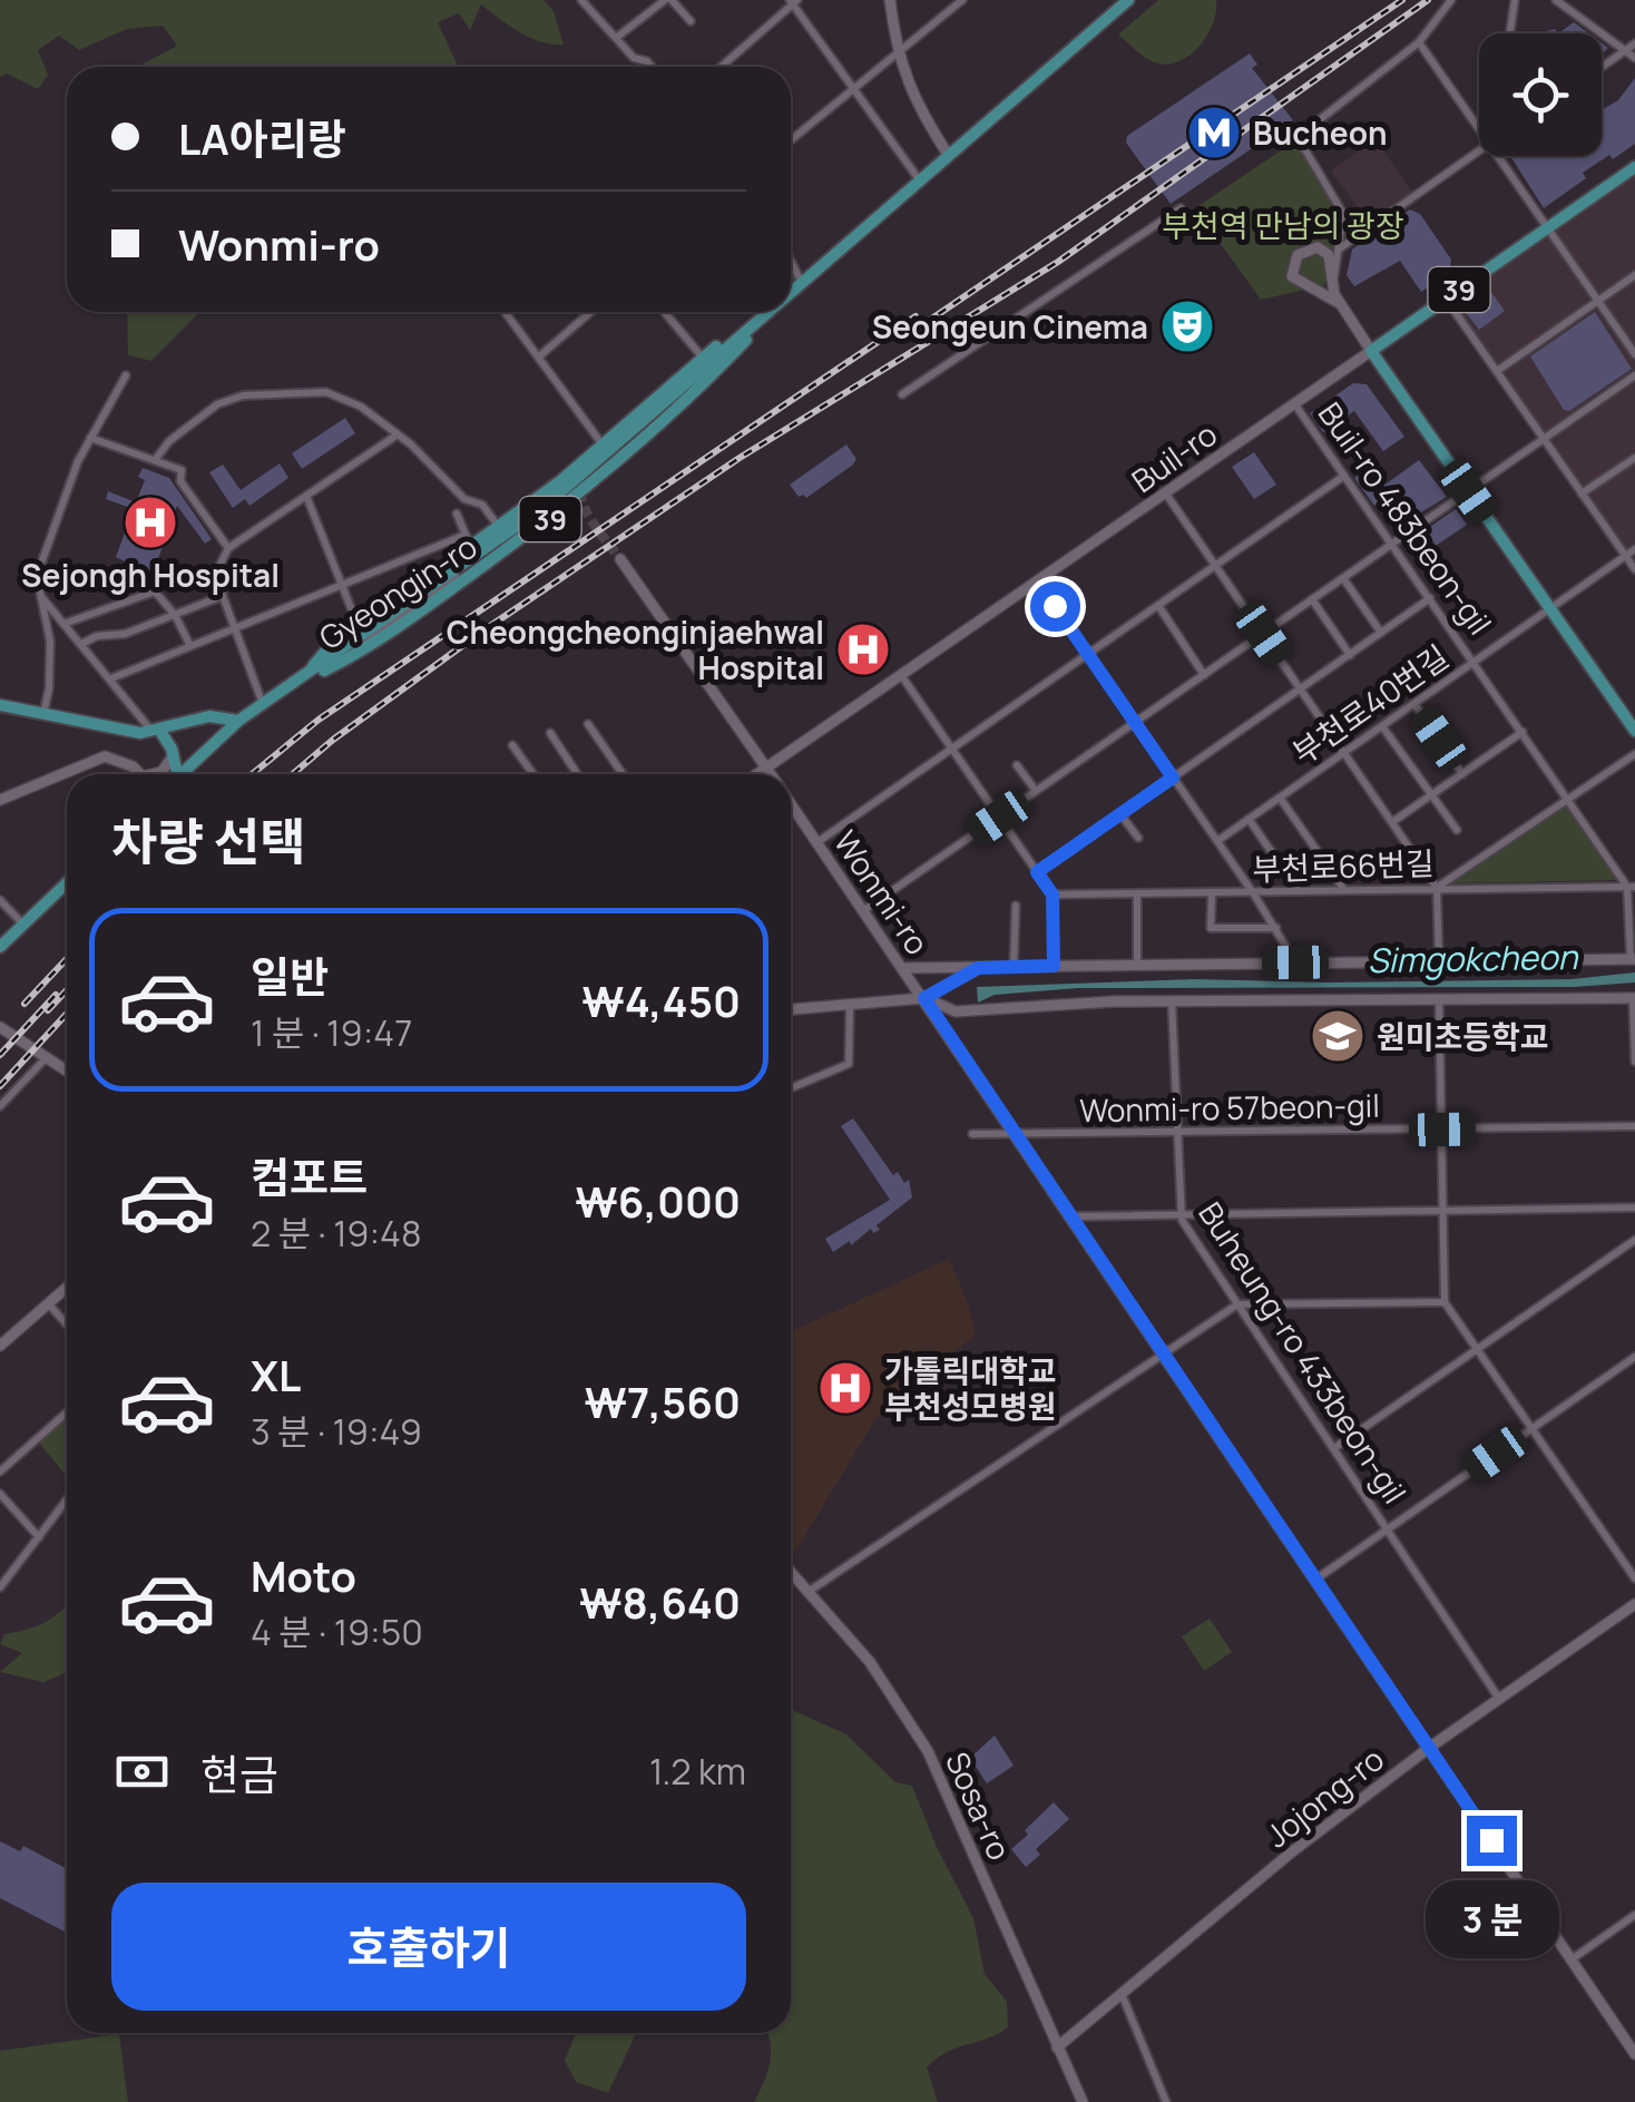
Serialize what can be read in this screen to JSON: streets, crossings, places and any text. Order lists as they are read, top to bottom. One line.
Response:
{"streets":{"main road":["39","Buil-ro","Gyeongin-ro"],"street":["Buil-ro 483beon-gil","부천로40번길","부천로66번길","Wonmi-ro","Wonmi-ro 57beon-gil","Buheung-ro 433beon-gil","Jojong-ro","Sosa-ro"]},"crossings":[["39","Gyeongin-ro"],["Buil-ro","Buil-ro 483beon-gil"],["Buil-ro","Wonmi-ro"],["Buil-ro 483beon-gil","부천로40번길"],["Buil-ro 483beon-gil","부천로66번길"],["Wonmi-ro","Wonmi-ro 57beon-gil"],["Wonmi-ro","Jojong-ro"],["Wonmi-ro 57beon-gil","Buheung-ro 433beon-gil"],["Buheung-ro 433beon-gil","Jojong-ro"],["Jojong-ro","Sosa-ro"]],"water":["Simgokcheon"],"parks":["부천역 만남의 광장"],"places":{"metro station":["Bucheon"],"theatre":["Seongeun Cinema"],"hospital":["Sejongh Hospital","Cheongcheonginjaehwal Hospital","가톨릭대학교 부천성모병원"],"school or university":["원미초등학교"]},"page":{"banner":["LA아리랑","Wonmi-ro"],"heading":"차량 선택","list":[{"name":"일반","note":"1 분 · 19:47","value":"₩4,450"},{"name":"컴포트","note":"2 분 · 19:48","value":"₩6,000"},{"name":"XL","note":"3 분 · 19:49","value":"₩7,560"},{"name":"Moto","note":"4 분 · 19:50","value":"₩8,640"}],"pay":["현금","1.2 km"],"buttons":"호출하기","bubble":"3 분"}}
